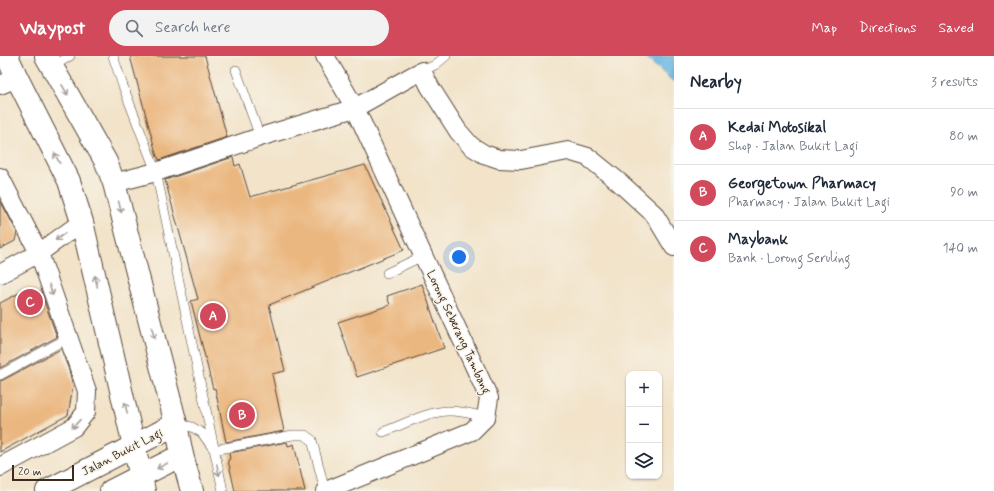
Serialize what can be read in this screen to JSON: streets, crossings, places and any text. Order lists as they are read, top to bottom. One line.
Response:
{"streets":{"main road":["Jalan Bukit Lagi"],"street":["Lorong Seberang Tambang"]},"scale_bar":"20 m","page":{"header":"Waypost","search":"Search here","nav":["Map","Directions","Saved"],"heading":["Nearby","3 results"],"list":[{"mark":"A","name":"Kedai Motosikal","note":"Shop · Jalan Bukit Lagi","value":"80 m"},{"mark":"B","name":"Georgetown Pharmacy","note":"Pharmacy · Jalan Bukit Lagi","value":"90 m"},{"mark":"C","name":"Maybank","note":"Bank · Lorong Seruling","value":"140 m"}],"pins":["C","A","B"],"map_buttons":["+","−"],"scale":"20 m"}}
